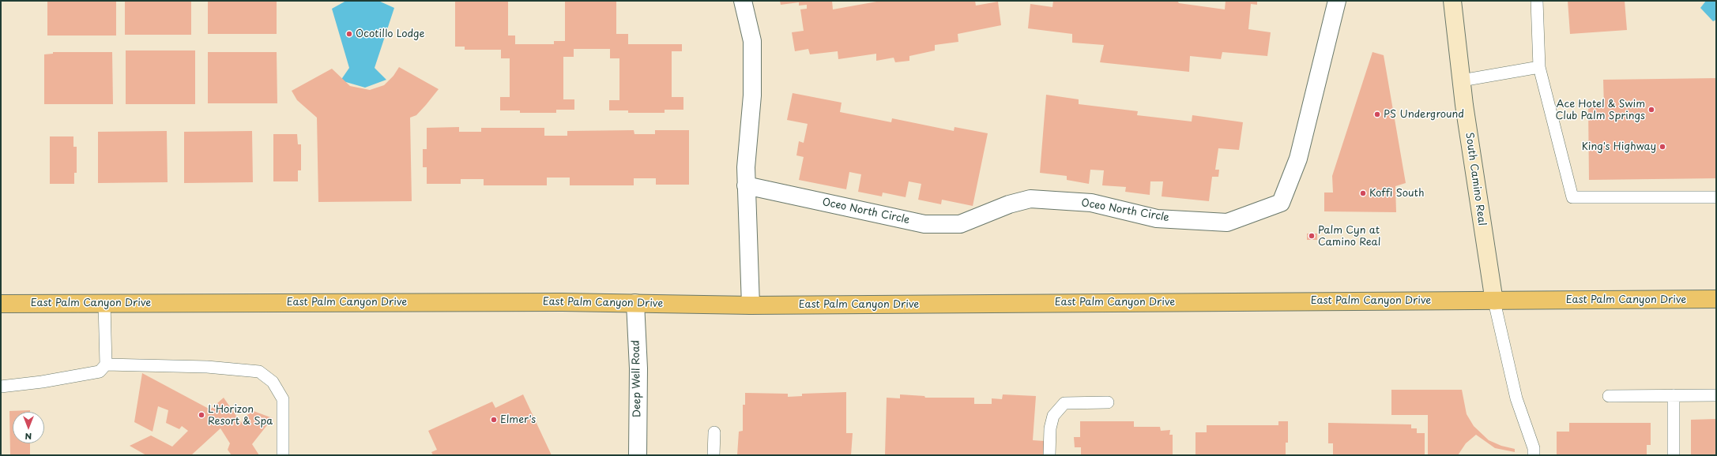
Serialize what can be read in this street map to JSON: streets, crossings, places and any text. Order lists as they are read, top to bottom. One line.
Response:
{"streets":{"main road":["East Palm Canyon Drive"],"street":["South Camino Real","Oceo North Circle","Deep Well Road"]},"crossings":[["South Camino Real","East Palm Canyon Drive"],["East Palm Canyon Drive","Deep Well Road"]],"places":["Ocotillo Lodge","Ace Hotel & Swim Club Palm Springs","PS Underground","King's Highway","Koffi South","Palm Cyn at Camino Real","L'Horizon Resort & Spa","Elmer's"],"north":"bottom"}
